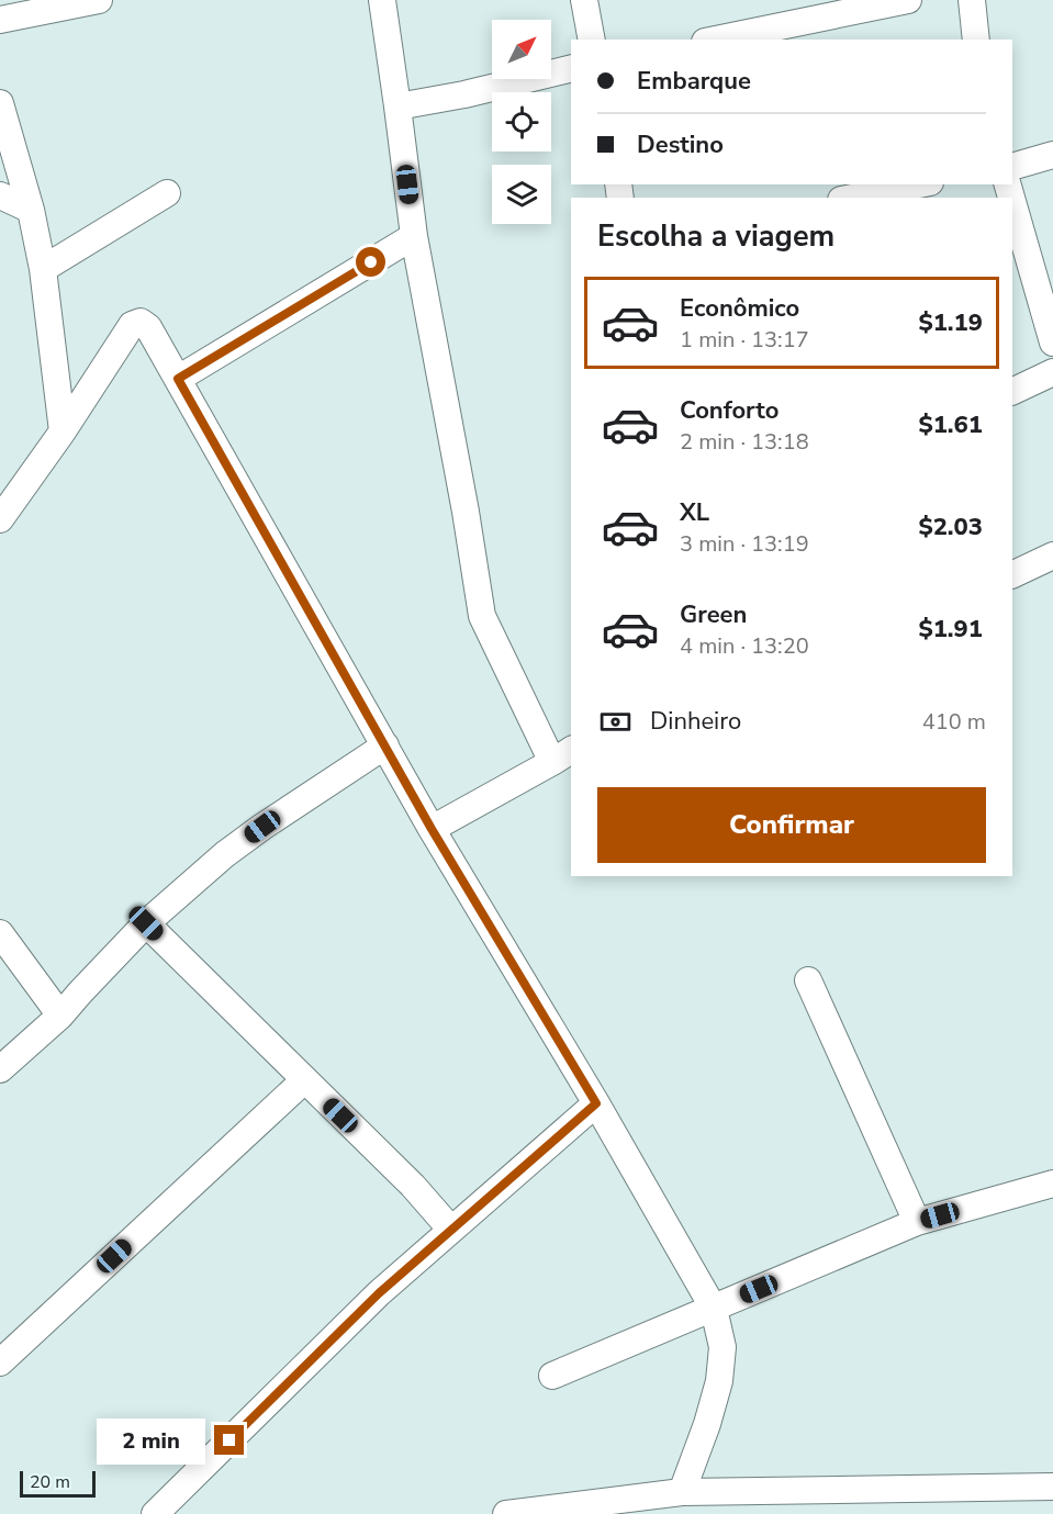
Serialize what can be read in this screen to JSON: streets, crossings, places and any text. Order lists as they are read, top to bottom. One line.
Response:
{"scale_bar":"20 m","north":"top right","page":{"banner":["Embarque","Destino"],"heading":"Escolha a viagem","list":[{"name":"Econômico","note":"1 min · 13:17","value":"$1.19"},{"name":"Conforto","note":"2 min · 13:18","value":"$1.61"},{"name":"XL","note":"3 min · 13:19","value":"$2.03"},{"name":"Green","note":"4 min · 13:20","value":"$1.91"}],"pay":["Dinheiro","410 m"],"buttons":"Confirmar","bubble":"2 min","scale":"20 m"}}
